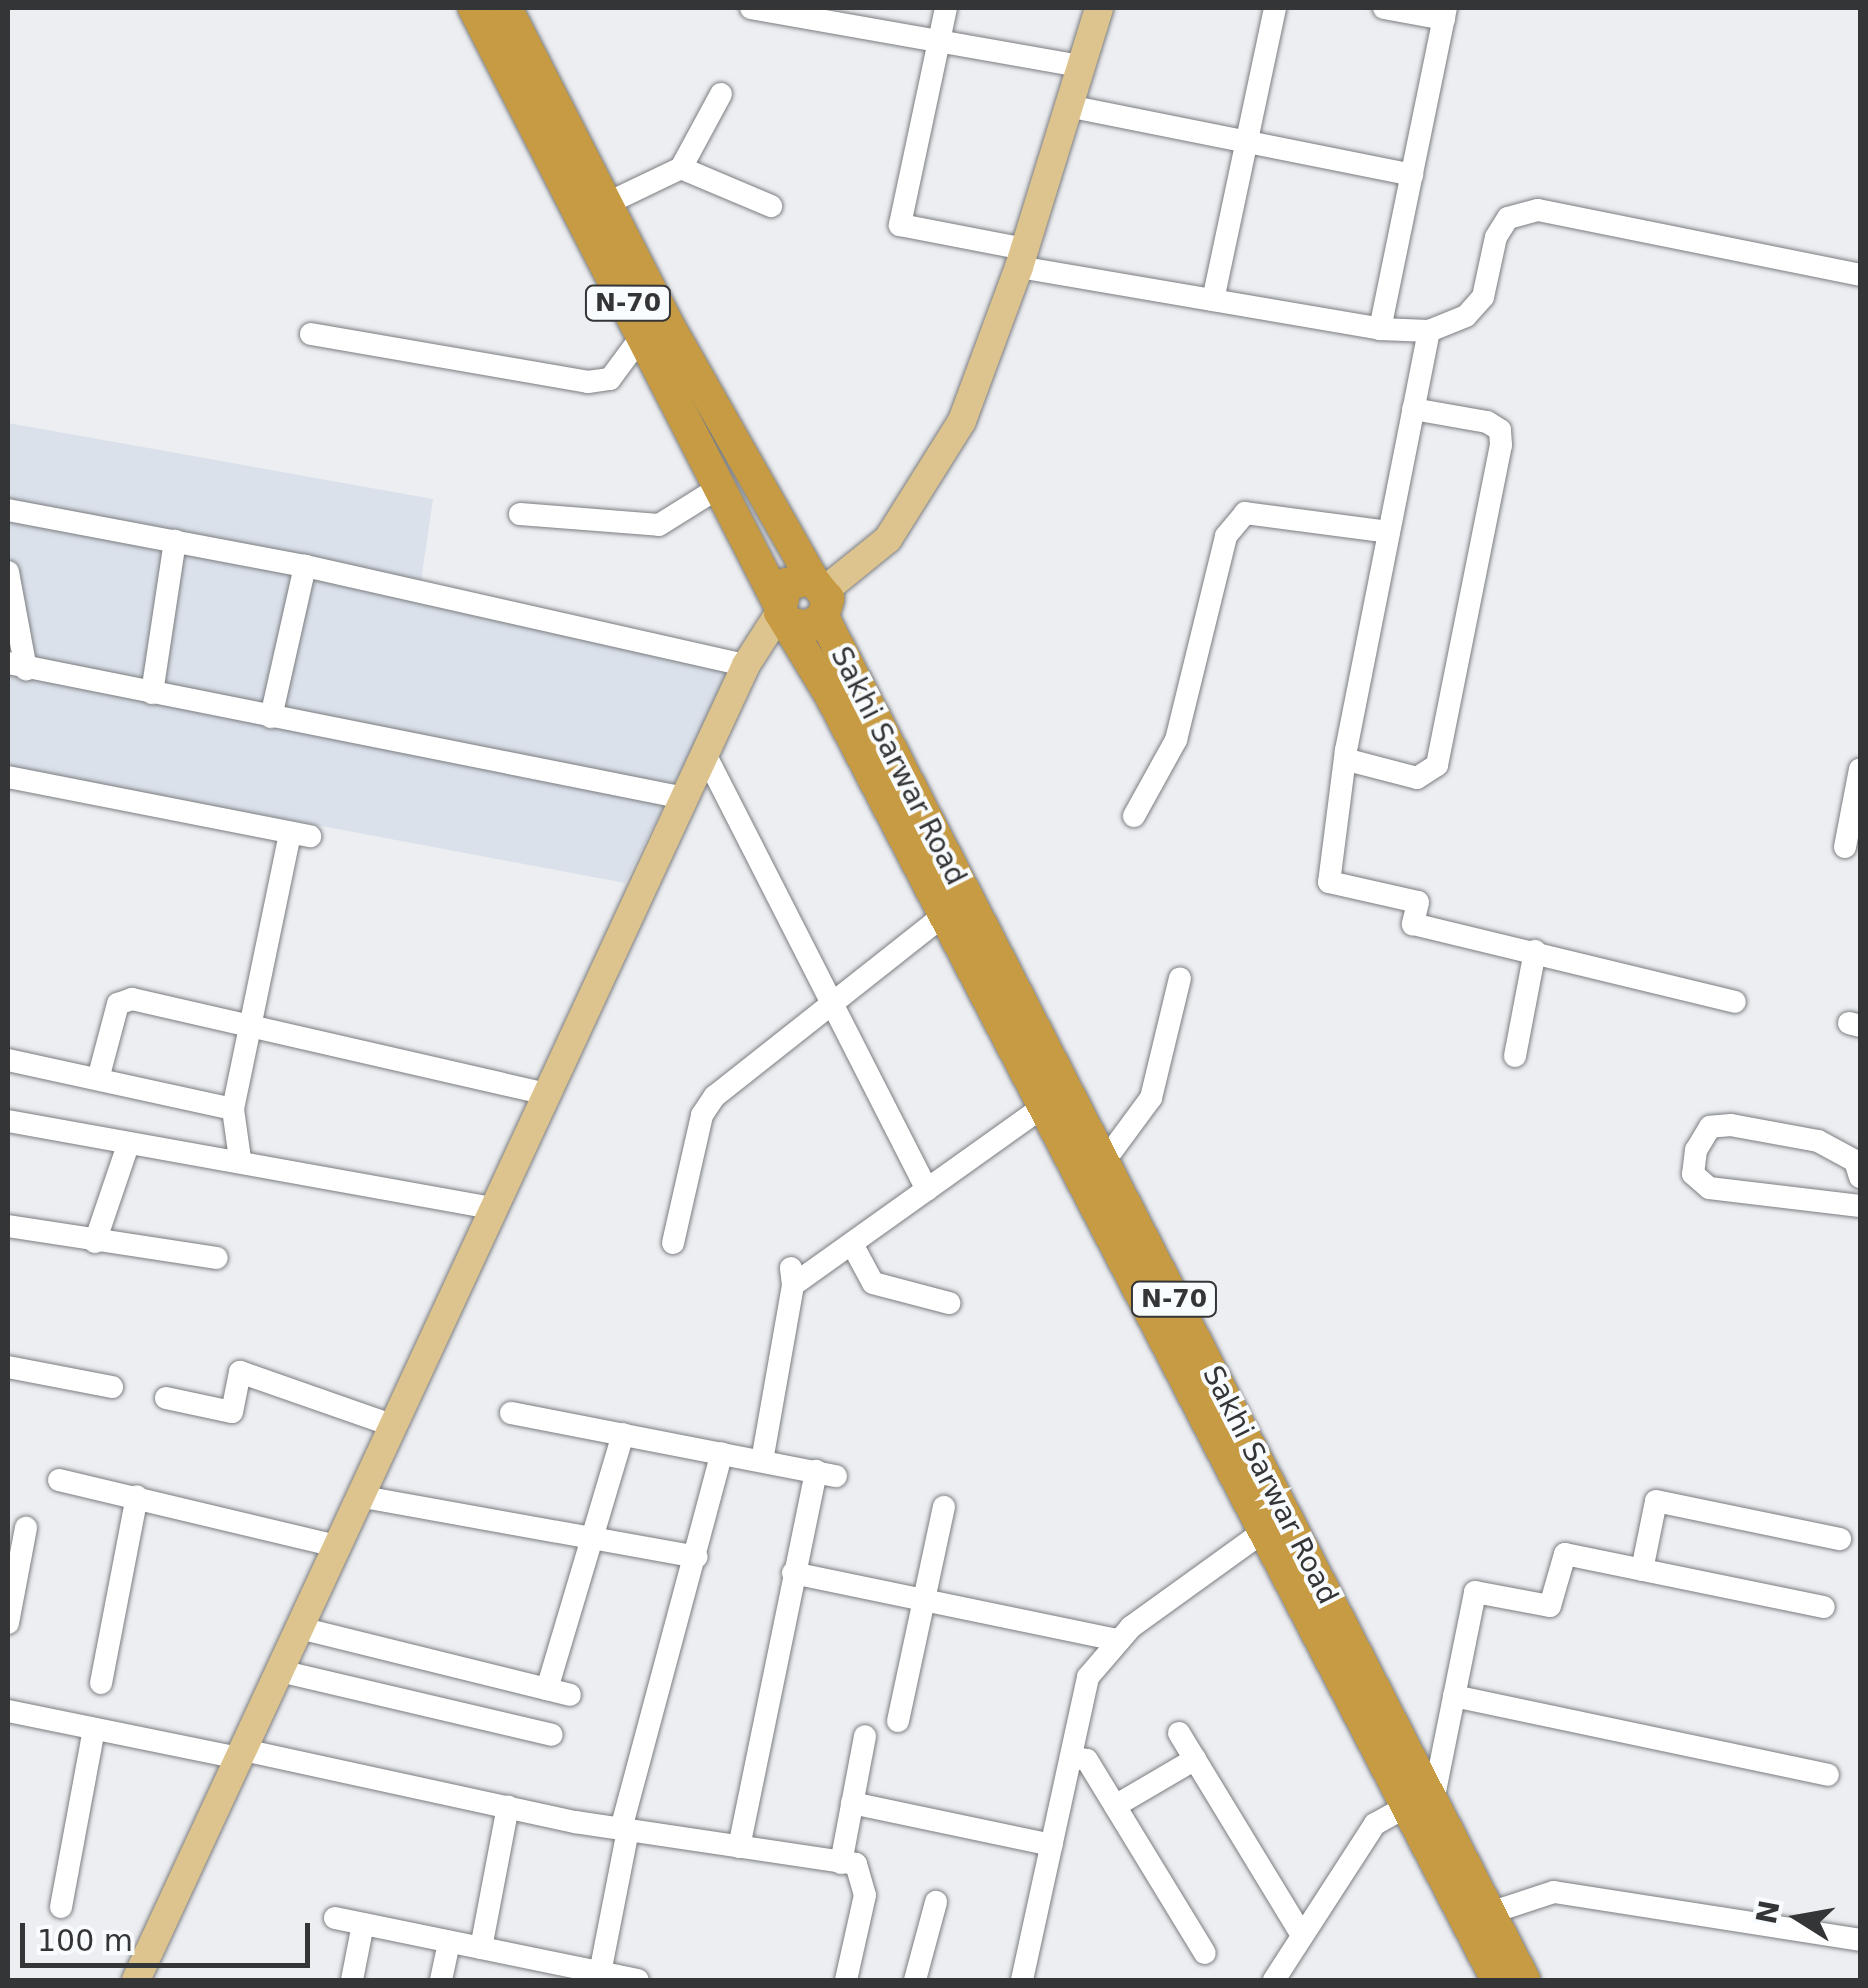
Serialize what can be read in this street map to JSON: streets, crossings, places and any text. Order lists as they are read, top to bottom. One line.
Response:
{"streets":{"highway":["N-70","Sakhi Sarwar Road"]},"crossings":[["N-70","Sakhi Sarwar Road"]],"scale_bar":"100 m","north":"left"}
